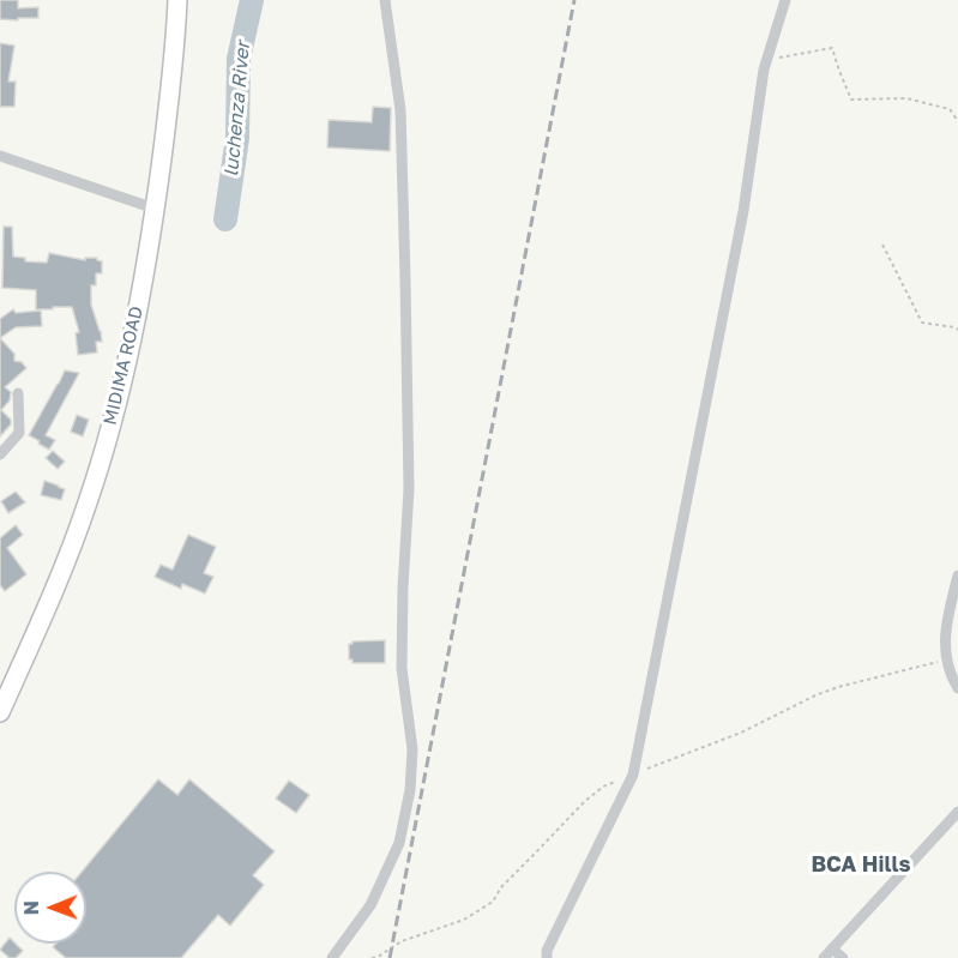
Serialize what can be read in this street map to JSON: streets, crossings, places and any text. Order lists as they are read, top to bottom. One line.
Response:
{"streets":{"main road":["MIDIMA ROAD"]},"districts":["BCA Hills"],"water":["luchenza River"],"north":"left"}
